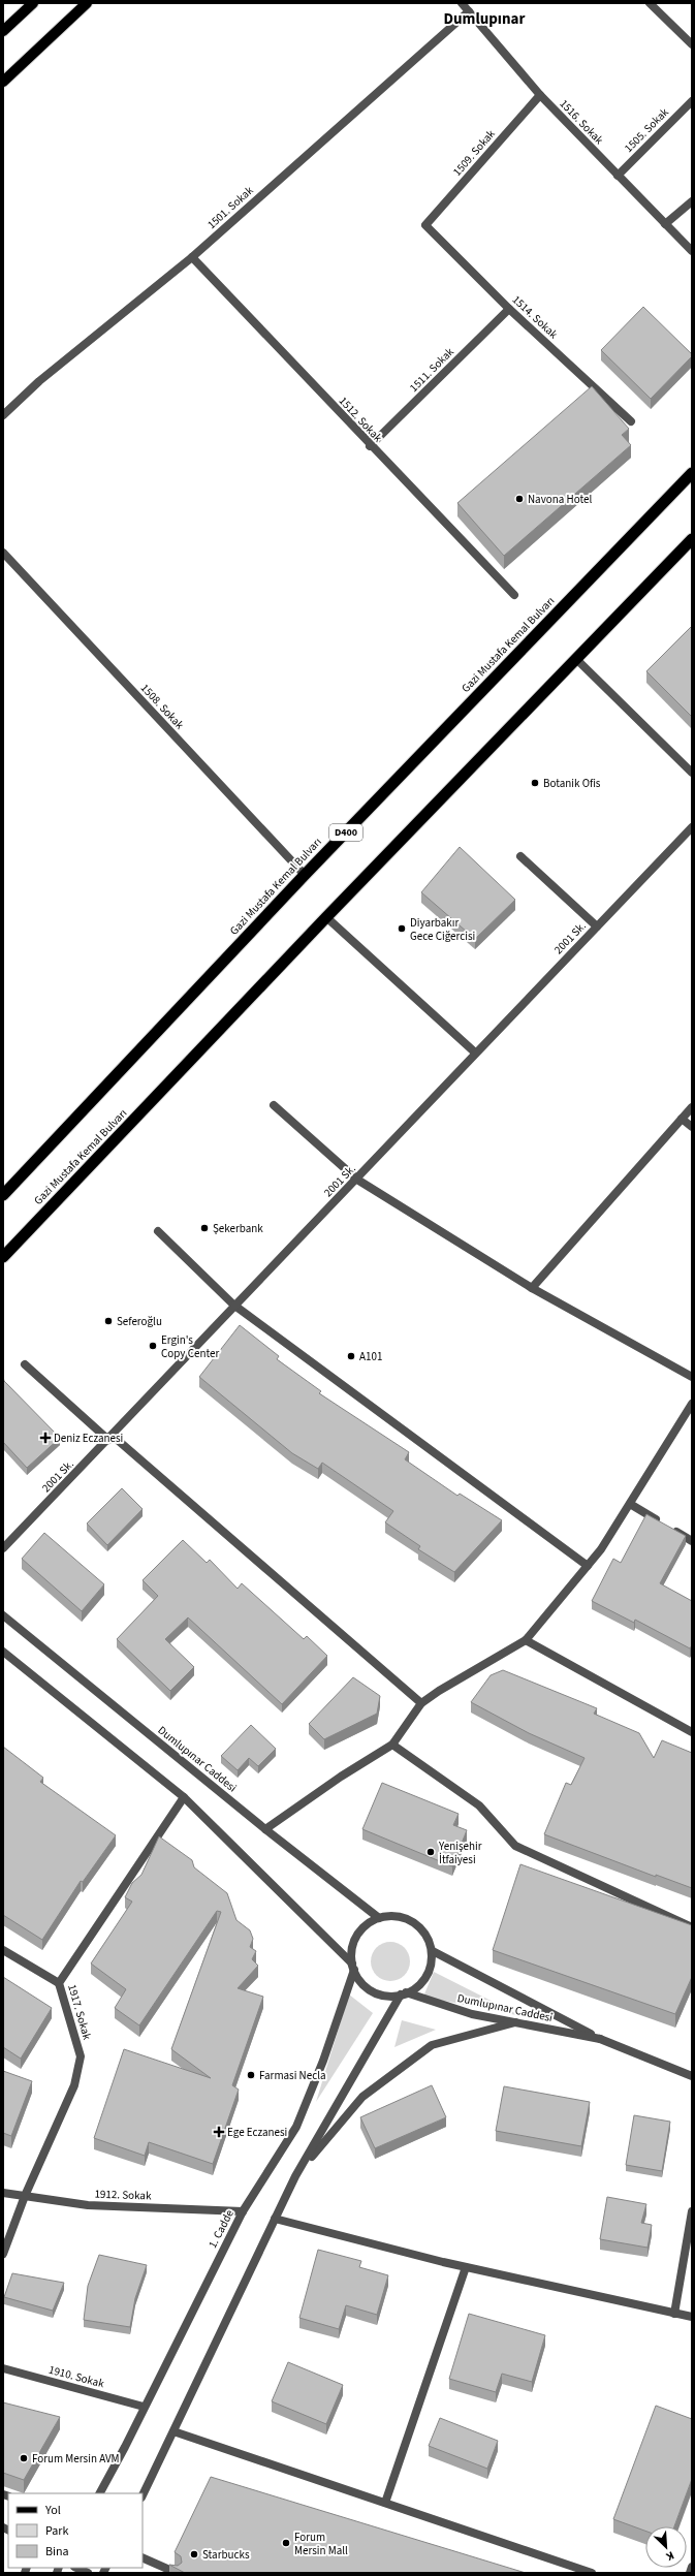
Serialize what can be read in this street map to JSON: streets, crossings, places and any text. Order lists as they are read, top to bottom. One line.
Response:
{"streets":{"highway":["Gazi Mustafa Kemal Bulvarı","D400"],"street":["1516. Sokak","1505. Sokak","1509. Sokak","1501. Sokak","1514. Sokak","1511. Sokak","1512. Sokak","1508. Sokak","2001 Sk.","Dumlupınar Caddesi","1917. Sokak","1912. Sokak","1. Cadde","1910. Sokak"]},"crossings":[["1516. Sokak","1505. Sokak"],["1516. Sokak","1509. Sokak"],["1516. Sokak","1501. Sokak"],["1509. Sokak","1514. Sokak"],["1501. Sokak","1512. Sokak"],["1514. Sokak","1511. Sokak"],["1511. Sokak","1512. Sokak"],["Gazi Mustafa Kemal Bulvarı","1508. Sokak"],["Dumlupınar Caddesi","1. Cadde"],["1917. Sokak","1912. Sokak"],["1912. Sokak","1. Cadde"],["1. Cadde","1910. Sokak"]],"districts":["Dumlupınar"],"places":{"other":["Navona Hotel","Botanik Ofis","Diyarbakır Gece Ciğercisi","Şekerbank","Seferoğlu","Ergin's Copy Center","A101","Yenişehir İtfaiyesi","Farmasi Necla","Forum Mersin AVM","Forum Mersin Mall","Starbucks"],"health":["Deniz Eczanesi","Ege Eczanesi"]},"legend":["Yol","Park","Bina"],"north":"bottom right"}
